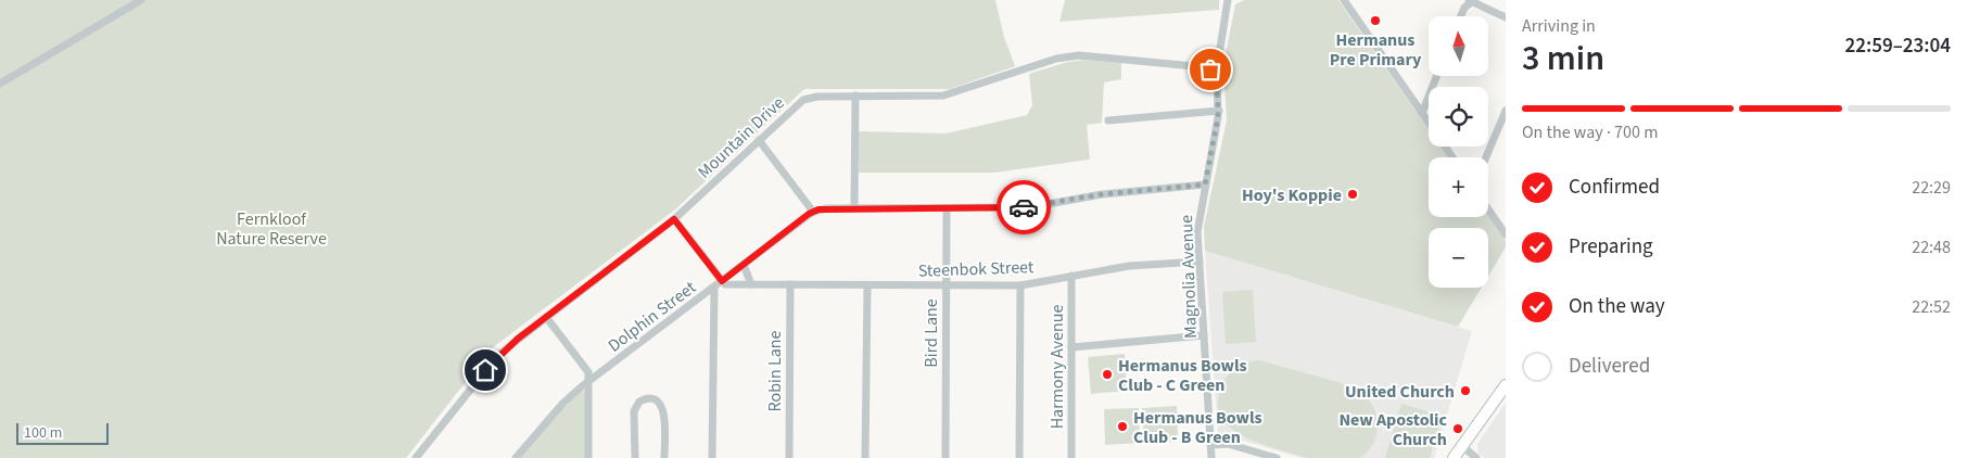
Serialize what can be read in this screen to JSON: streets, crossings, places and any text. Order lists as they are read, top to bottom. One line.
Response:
{"streets":{"street":["Mountain Drive","Steenbok Street","Magnolia Avenue","Dolphin Street","Bird Lane","Harmony Avenue","Robin Lane"]},"crossings":[["Mountain Drive","Magnolia Avenue"],["Steenbok Street","Magnolia Avenue"],["Steenbok Street","Dolphin Street"],["Steenbok Street","Bird Lane"],["Steenbok Street","Harmony Avenue"],["Steenbok Street","Robin Lane"],["Magnolia Avenue","Dolphin Street"],["Dolphin Street","Bird Lane"]],"parks":["Fernkloof Nature Reserve"],"places":["Hermanus Pre Primary","Hoy's Koppie","Hermanus Bowls Club - C Green","United Church","Hermanus Bowls Club - B Green","New Apostolic Church"],"scale_bar":"100 m","north":"top","page":{"heading":["3 min","Arriving in","22:59–23:04"],"map_buttons":["+","−"],"bar":"On the way · 700 m","list":[["Confirmed","22:29"],["Preparing","22:48"],["On the way","22:52"],"Delivered"],"scale":"100 m"}}
